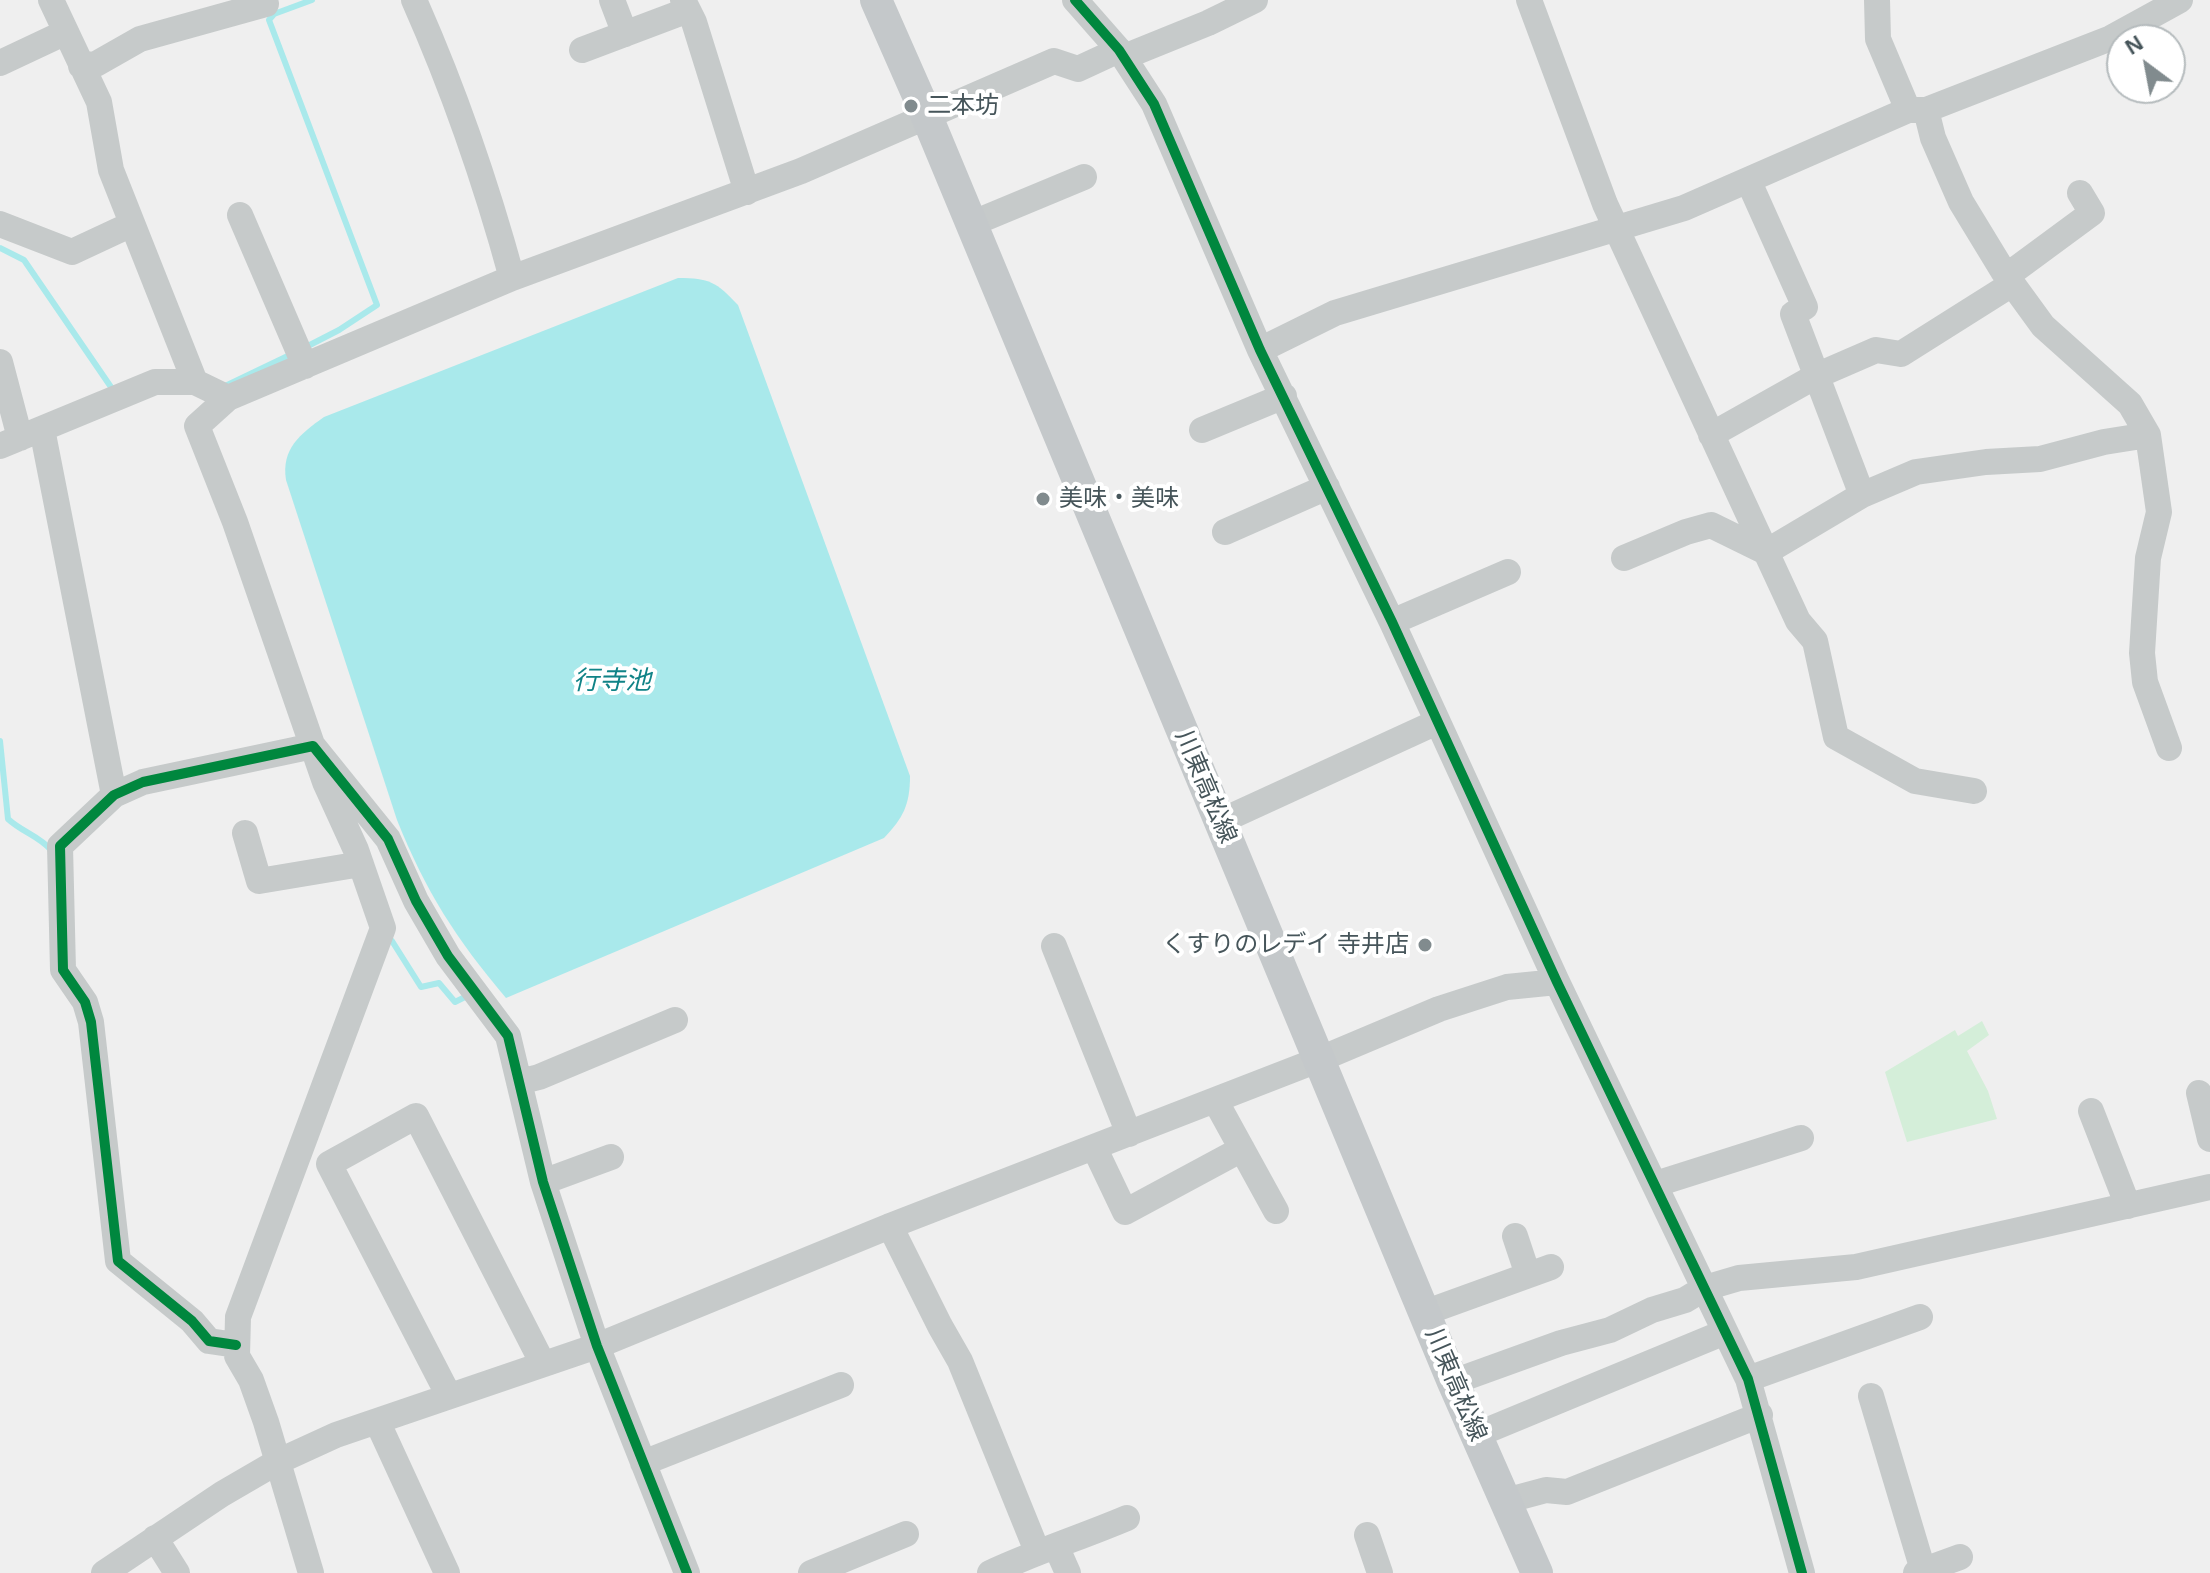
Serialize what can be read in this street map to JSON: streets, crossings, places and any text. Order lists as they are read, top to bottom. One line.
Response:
{"streets":{"main road":["川東高松線"]},"water":["行寺池"],"places":["二本坊","美味・美味","くすりのレデイ 寺井店"],"north":"top left"}
